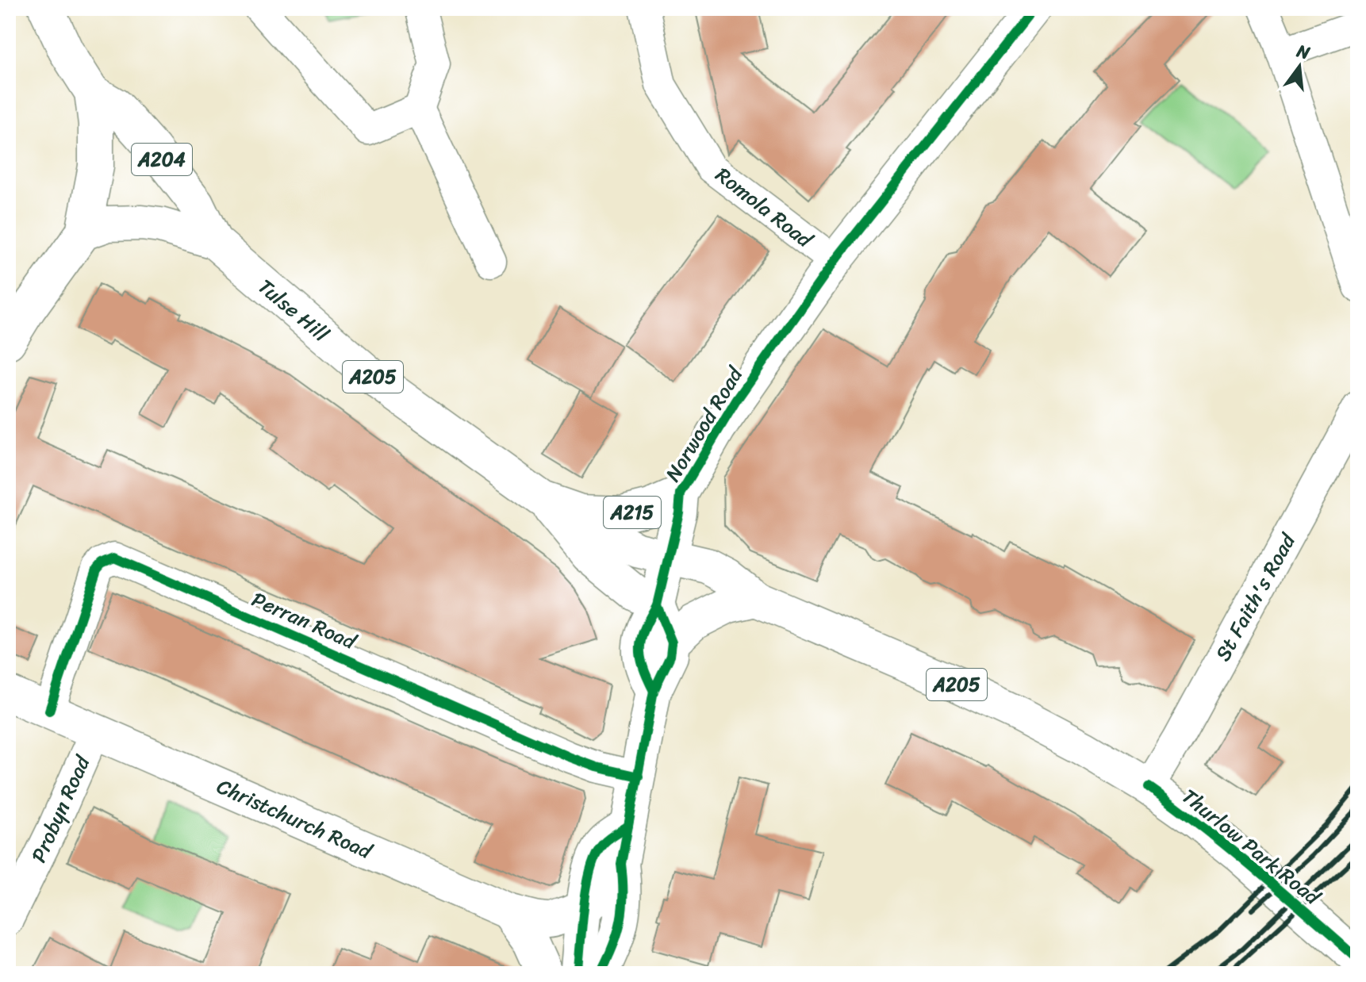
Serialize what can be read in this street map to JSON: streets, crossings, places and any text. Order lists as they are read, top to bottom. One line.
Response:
{"streets":{"main road":["A204","Tulse Hill","A205","Norwood Road","A215","Christchurch Road","Thurlow Park Road"],"street":["Romola Road","St Faith's Road","Perran Road","Probyn Road"]},"crossings":[["Romola Road","Norwood Road"],["Tulse Hill","A205"],["Tulse Hill","Norwood Road"],["Tulse Hill","Thurlow Park Road"],["A205","Norwood Road"],["Norwood Road","Thurlow Park Road"],["St Faith's Road","Thurlow Park Road"],["Perran Road","Christchurch Road"],["Probyn Road","Christchurch Road"]],"north":"top"}
